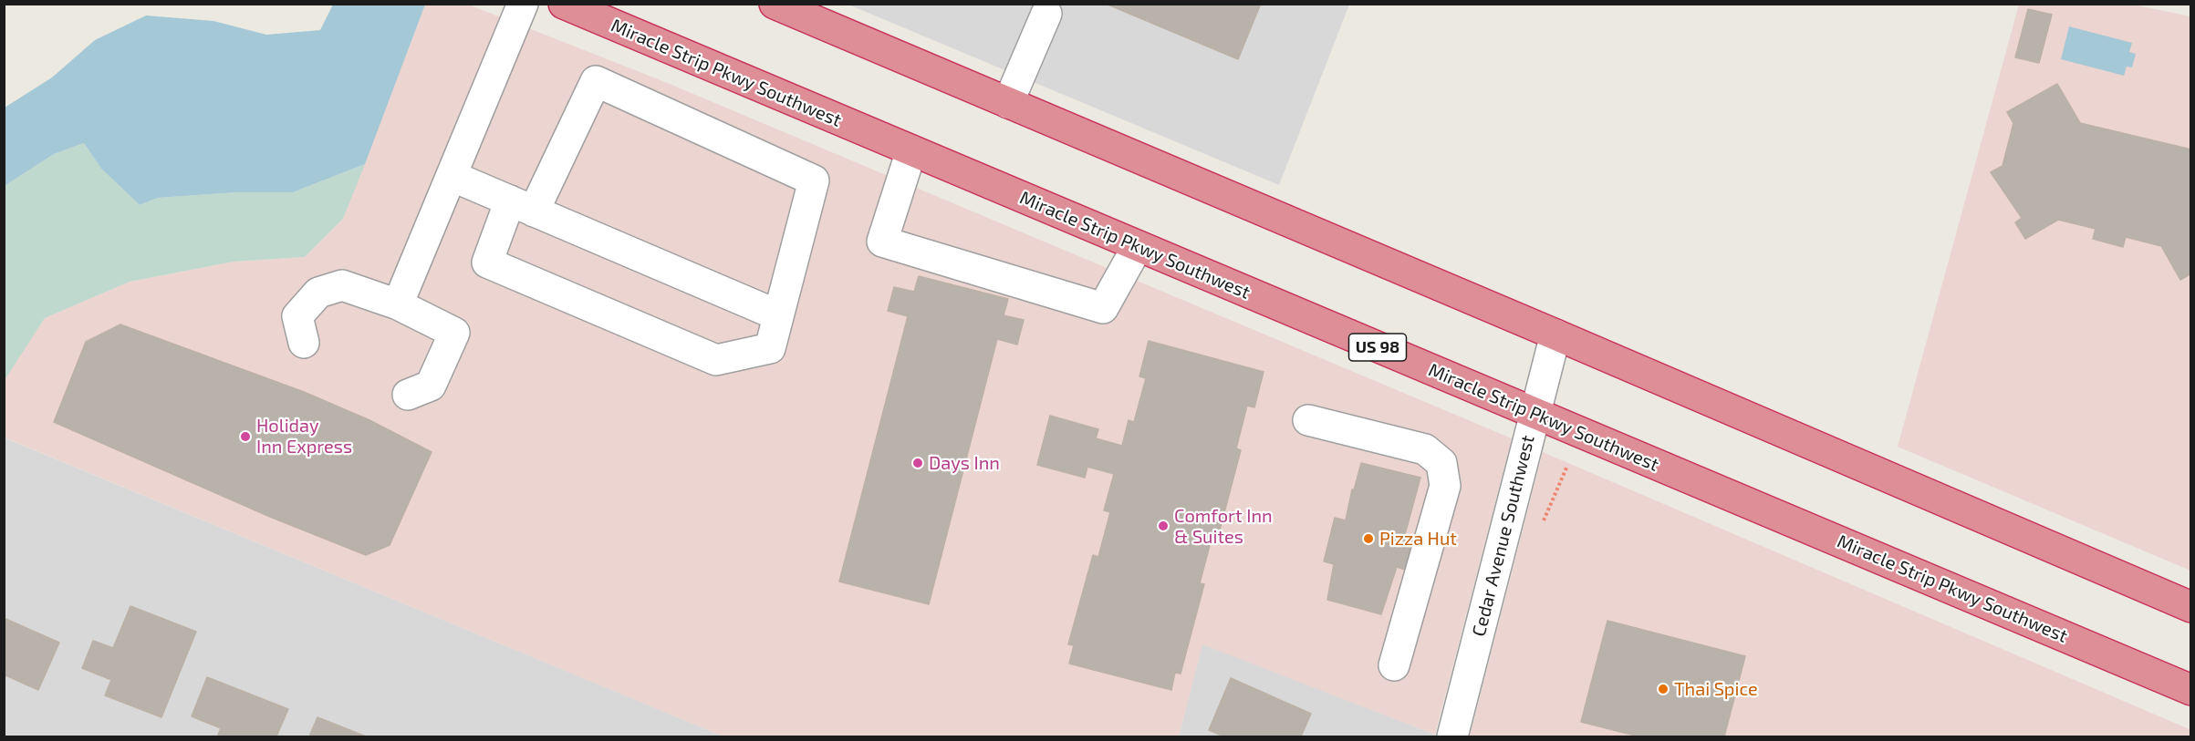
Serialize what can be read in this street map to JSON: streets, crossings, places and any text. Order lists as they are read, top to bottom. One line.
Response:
{"streets":{"highway":["Miracle Strip Pkwy Southwest","US 98"],"street":["Cedar Avenue Southwest"]},"crossings":[["Miracle Strip Pkwy Southwest","Cedar Avenue Southwest"]],"places":["Holiday Inn Express","Days Inn","Comfort Inn & Suites","Pizza Hut","Thai Spice"]}
